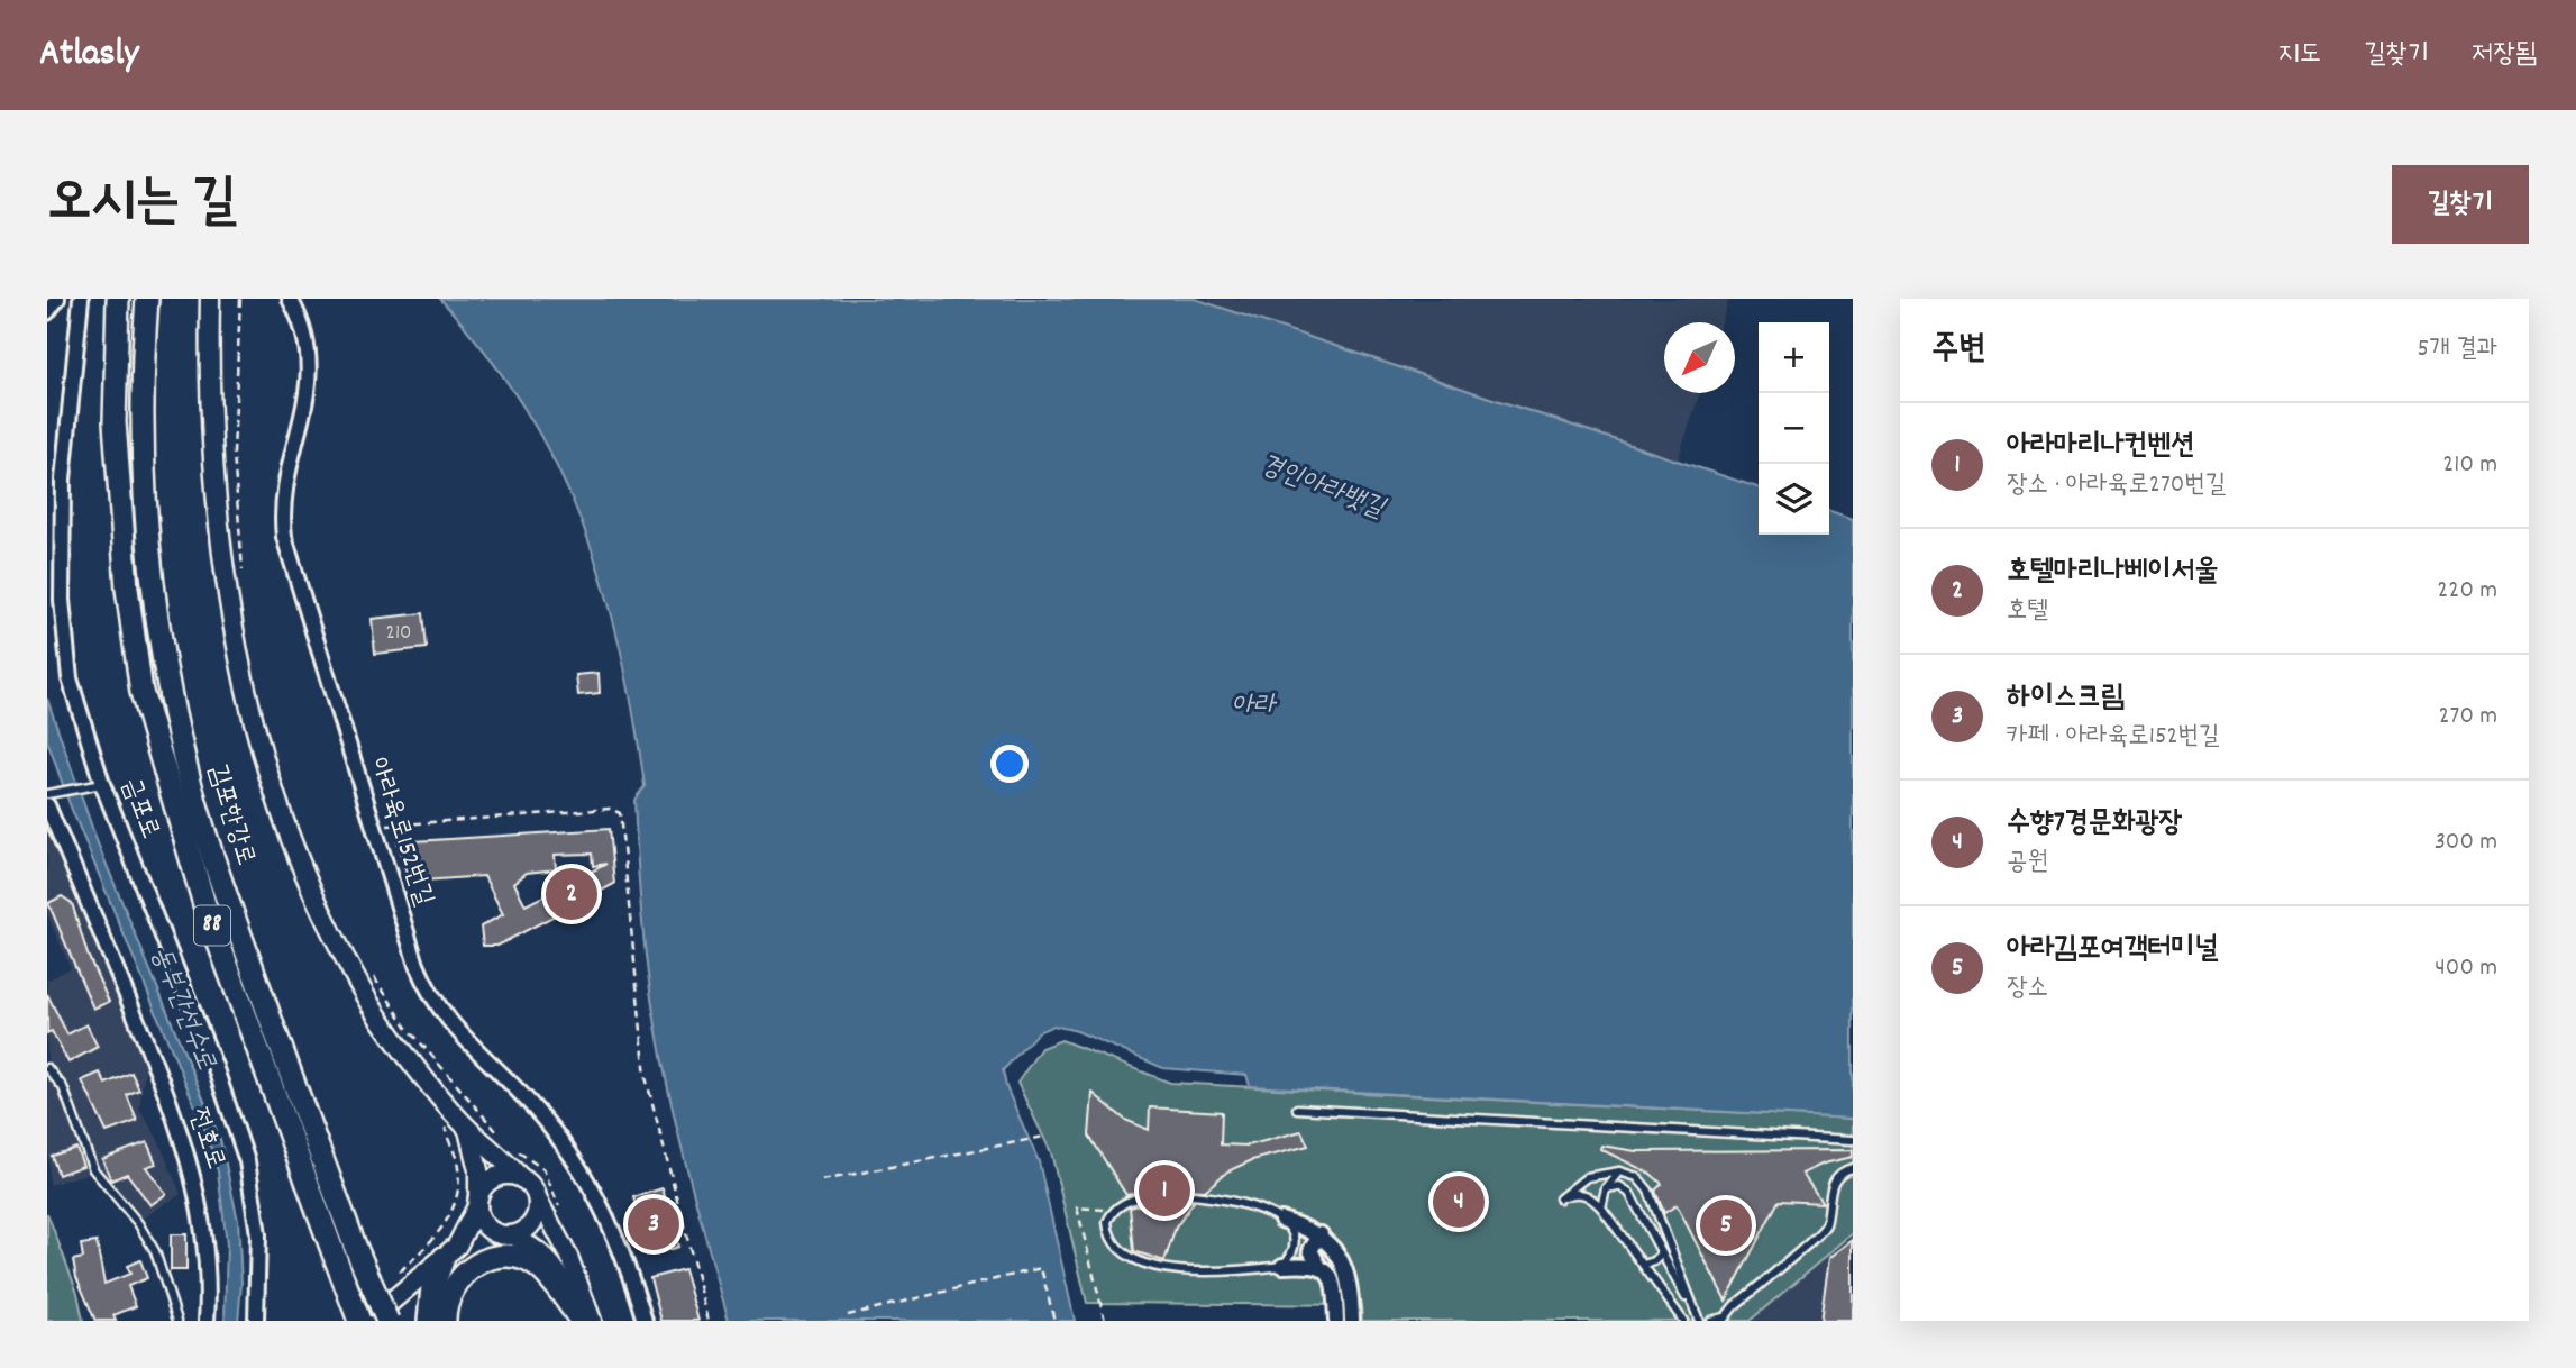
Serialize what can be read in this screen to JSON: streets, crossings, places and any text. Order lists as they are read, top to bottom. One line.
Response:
{"streets":{"highway":["김포한강로","88"],"street":["금포로","아라육로152번길","전호로"]},"water":["경인아라뱃길","아라","동부간선수로"],"house_numbers":["210"],"north":"bottom left","page":{"header":"Atlasly","nav":["지도","길찾기","저장됨"],"title":"오시는 길","buttons":"길찾기","heading":["주변","5개 결과"],"map_buttons":["+","−"],"list":[{"mark":"1","name":"아라마리나컨벤션","note":"장소 · 아라육로270번길","value":"210 m"},{"mark":"2","name":"호텔마리나베이서울","note":"호텔","value":"220 m"},{"mark":"3","name":"하이스크림","note":"카페 · 아라육로152번길","value":"270 m"},{"mark":"4","name":"수향7경문화광장","note":"공원","value":"300 m"},{"mark":"5","name":"아라김포여객터미널","note":"장소","value":"400 m"}],"pins":["2","1","4","3","5"]}}
